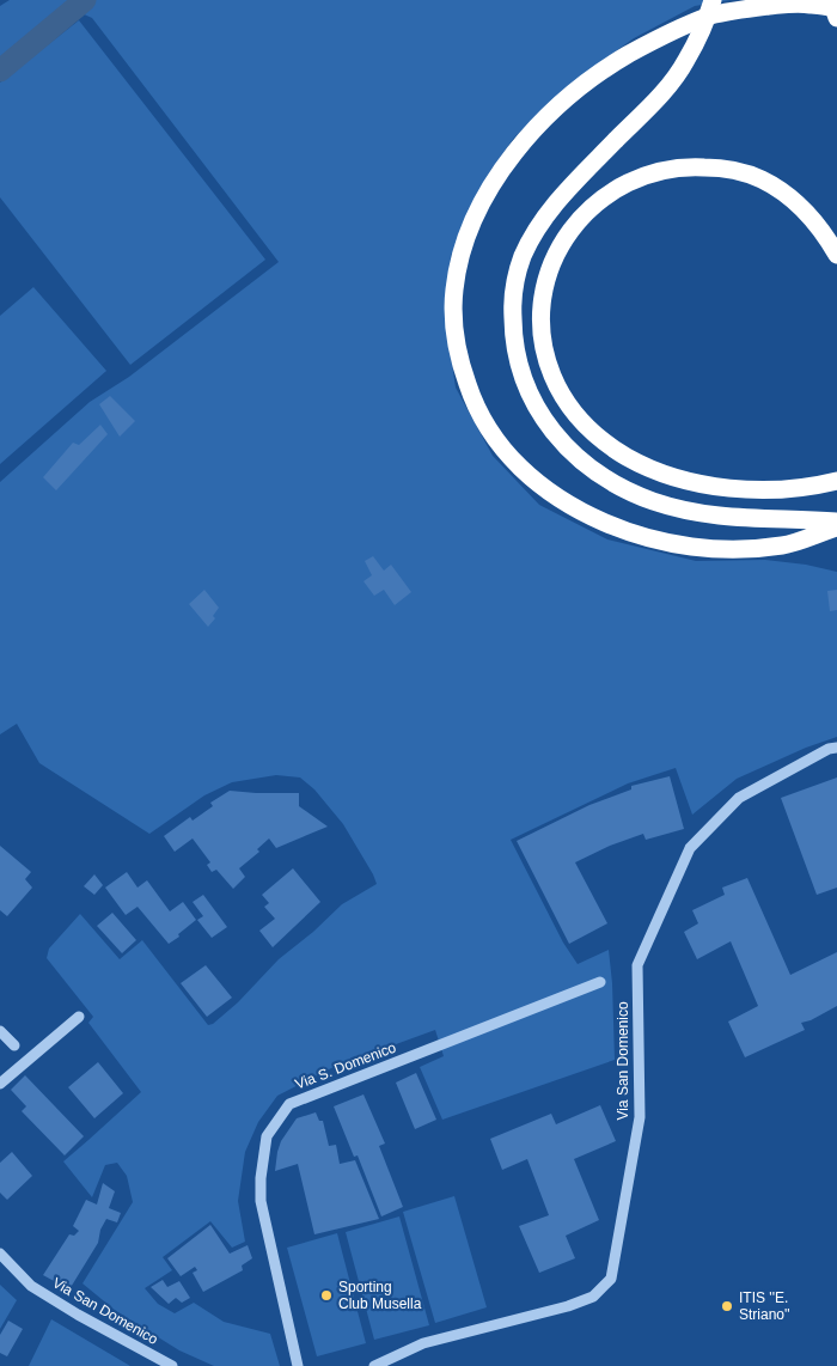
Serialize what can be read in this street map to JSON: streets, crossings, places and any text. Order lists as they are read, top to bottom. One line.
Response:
{"streets":{"street":["Via San Domenico","Via S. Domenico"]},"places":["Sporting Club Musella","ITIS ''E. Striano''"]}
